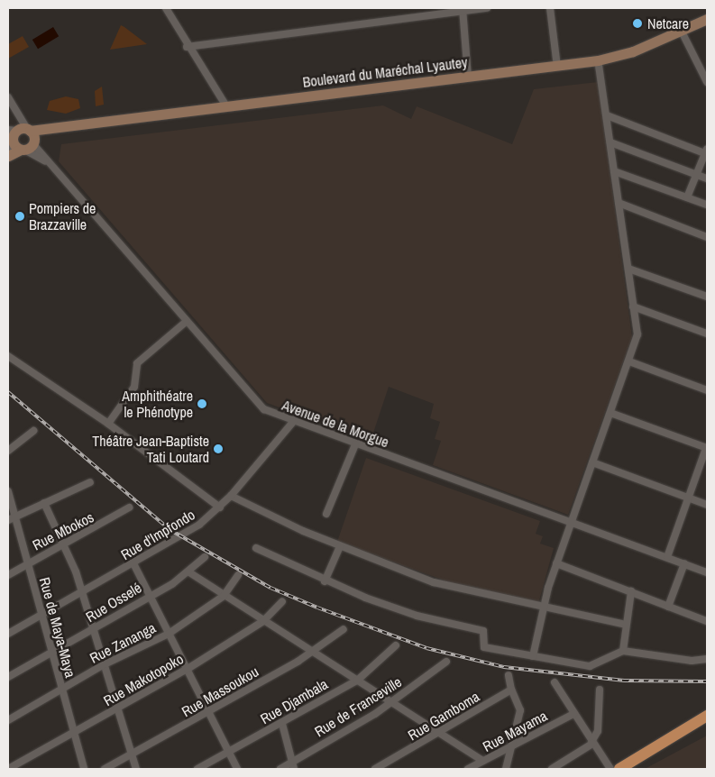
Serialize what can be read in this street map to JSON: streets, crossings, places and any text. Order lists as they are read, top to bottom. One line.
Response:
{"streets":{"main road":["Boulevard du Maréchal Lyautey"],"street":["Avenue de la Morgue","Rue Mbokos","Rue d'Impfondo","Rue Osselé","Rue de Maya-Maya","Rue Zananga","Rue Makotopoko","Rue Massoukou","Rue Djambala","Rue de Franceville","Rue Gamboma","Rue Mayama"]},"crossings":[["Boulevard du Maréchal Lyautey","Avenue de la Morgue"],["Avenue de la Morgue","Rue d'Impfondo"],["Rue Mbokos","Rue de Maya-Maya"],["Rue d'Impfondo","Rue de Maya-Maya"],["Rue Osselé","Rue de Maya-Maya"],["Rue de Maya-Maya","Rue Zananga"],["Rue de Maya-Maya","Rue Makotopoko"]],"places":["Netcare","Pompiers de Brazzaville","Amphithéatre le Phénotype","Théâtre Jean-Baptiste Tati Loutard"]}
